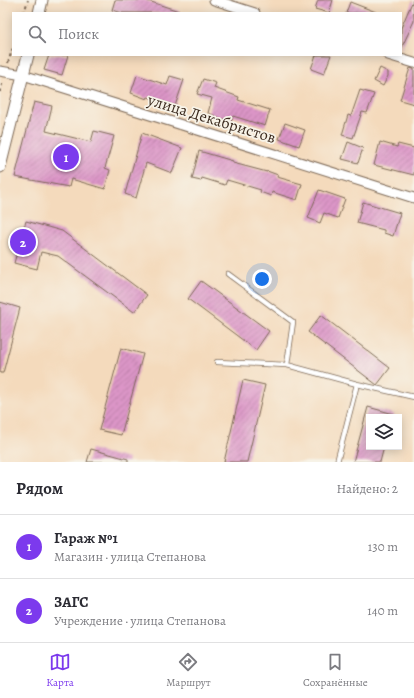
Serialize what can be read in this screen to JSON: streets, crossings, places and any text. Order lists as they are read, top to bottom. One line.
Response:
{"streets":{"street":["улица Декабристов"]},"page":{"search":"Поиск","pins":["1","2"],"heading":["Рядом","Найдено: 2"],"list":[{"mark":"1","name":"Гараж №1","note":"Магазин · улица Степанова","value":"130 m"},{"mark":"2","name":"ЗАГС","note":"Учреждение · улица Степанова","value":"140 m"}],"nav":["Карта","Маршрут","Сохранённые"]}}
